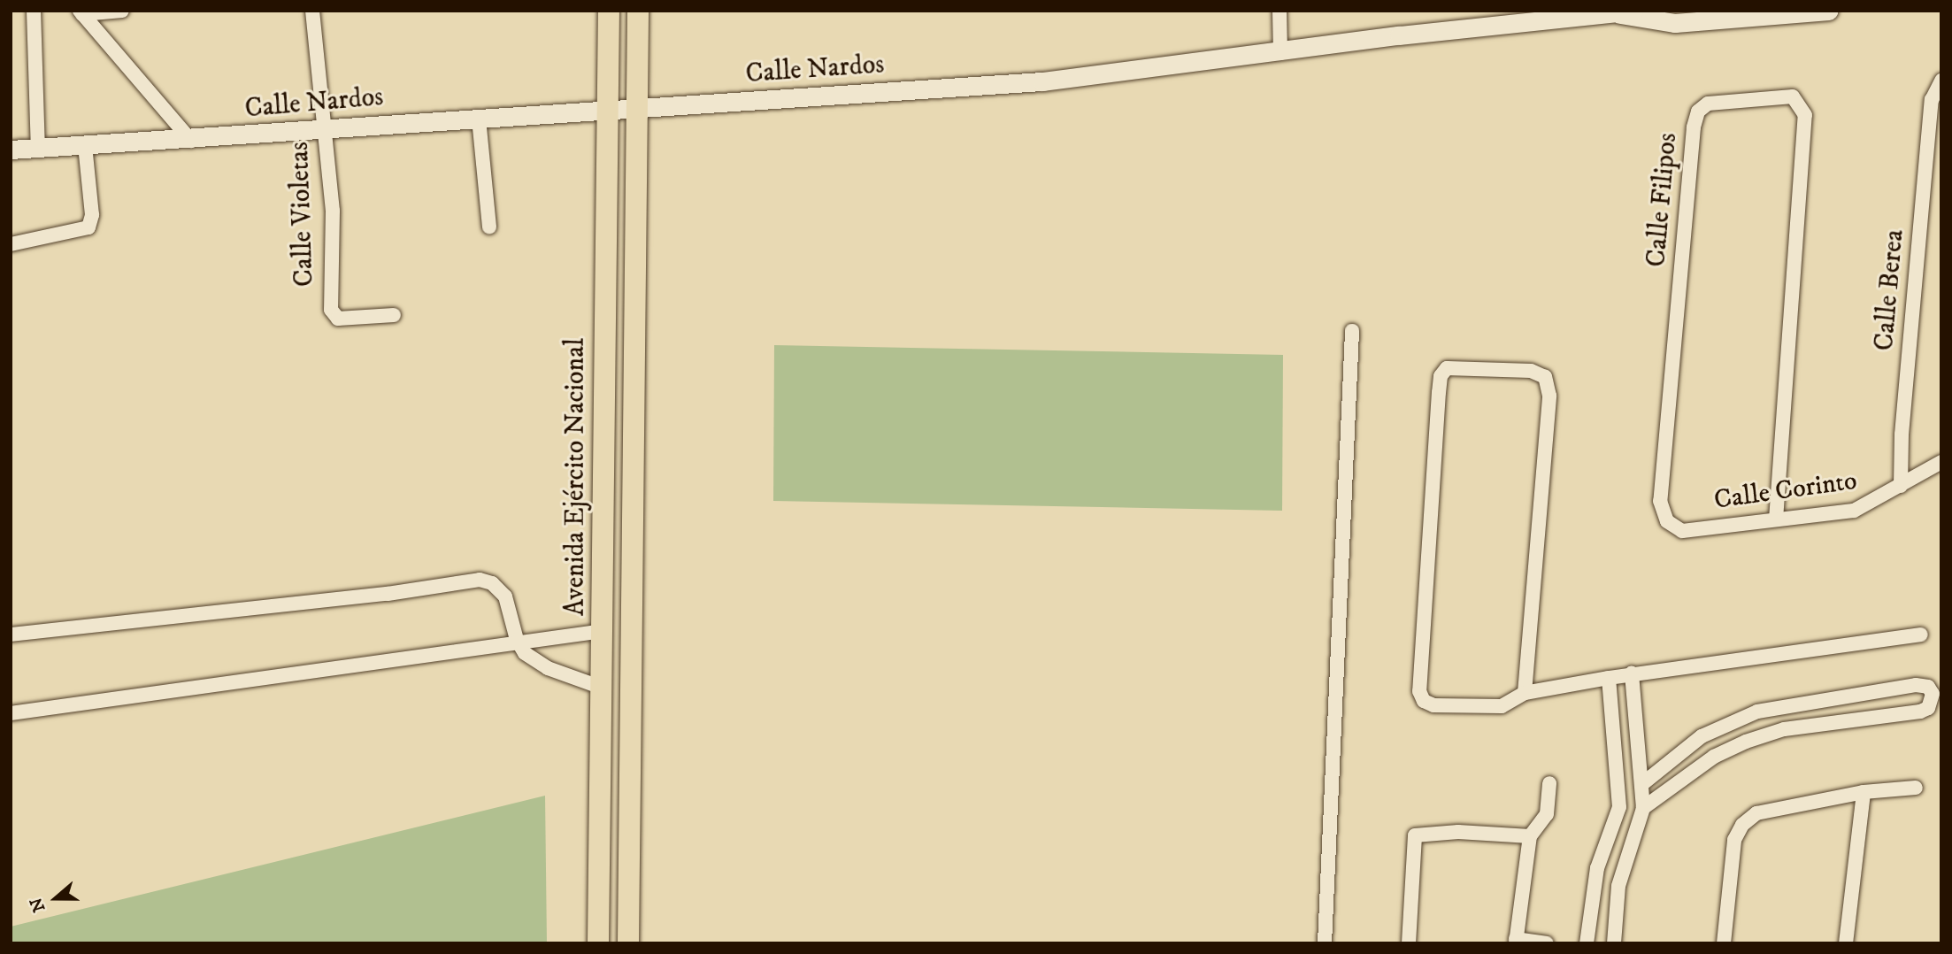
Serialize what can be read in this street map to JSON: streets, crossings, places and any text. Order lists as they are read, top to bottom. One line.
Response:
{"streets":{"main road":["Avenida Ejército Nacional"],"street":["Calle Nardos","Calle Filipos","Calle Violetas","Calle Berea","Calle Corinto"]},"crossings":[["Calle Nardos","Calle Violetas"],["Calle Nardos","Avenida Ejército Nacional"],["Calle Filipos","Calle Corinto"],["Calle Berea","Calle Corinto"]],"north":"left"}
